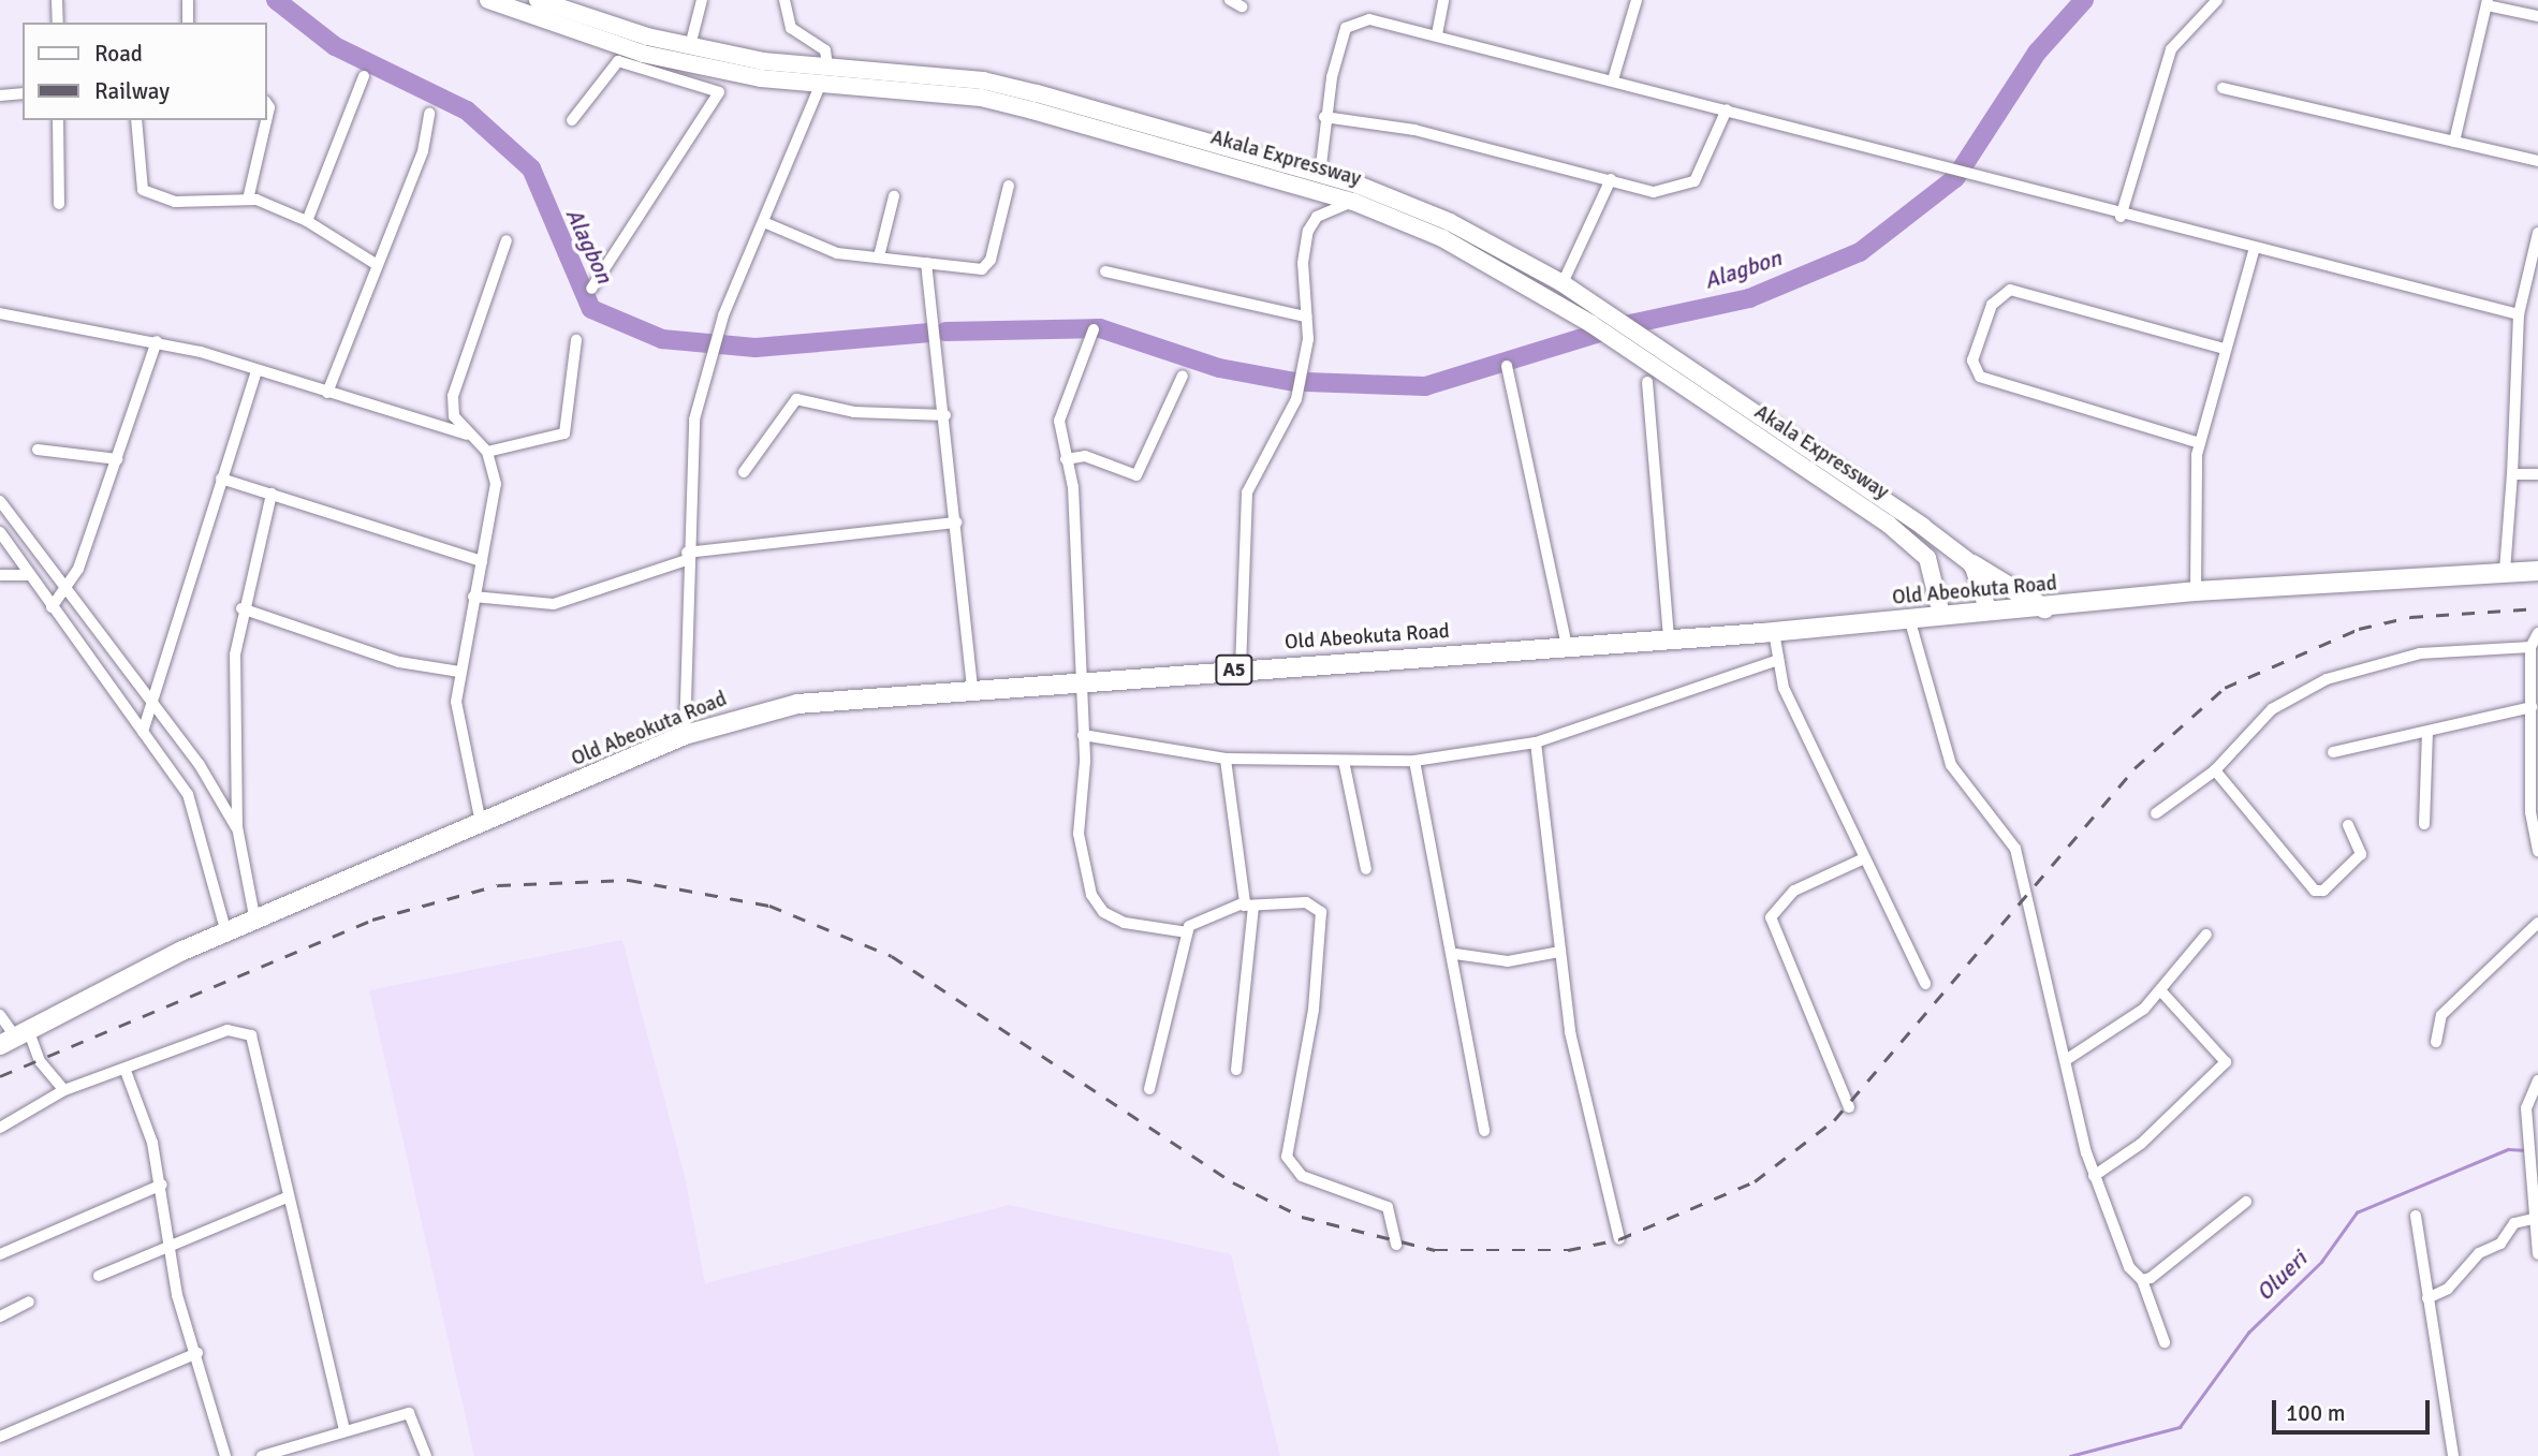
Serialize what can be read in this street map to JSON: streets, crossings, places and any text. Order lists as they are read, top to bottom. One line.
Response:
{"streets":{"highway":["Old Abeokuta Road","A5"],"main road":["Akala Expressway"]},"crossings":[["Akala Expressway","Old Abeokuta Road"]],"water":["Alagbon","Olueri"],"legend":["Road","Railway"],"scale_bar":"100 m"}
